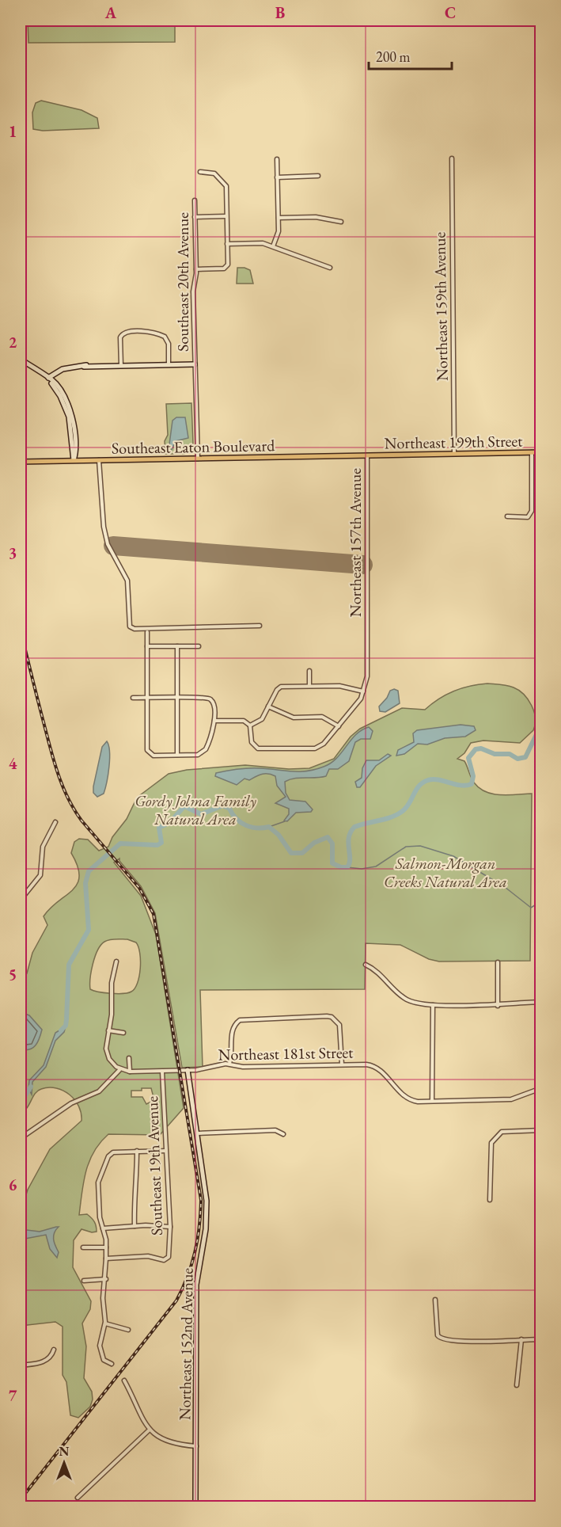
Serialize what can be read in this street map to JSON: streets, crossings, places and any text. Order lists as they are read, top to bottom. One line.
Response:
{"streets":{"main road":["Northeast 199th Street","Southeast Eaton Boulevard"],"street":["Southeast 20th Avenue","Northeast 159th Avenue","Northeast 157th Avenue","Northeast 181st Street","Southeast 19th Avenue","Northeast 152nd Avenue"]},"crossings":[["Southeast 20th Avenue","Southeast Eaton Boulevard"],["Northeast 159th Avenue","Northeast 199th Street"],["Northeast 199th Street","Southeast Eaton Boulevard"],["Northeast 199th Street","Northeast 157th Avenue"],["Southeast Eaton Boulevard","Northeast 157th Avenue"],["Northeast 181st Street","Southeast 19th Avenue"],["Northeast 181st Street","Northeast 152nd Avenue"]],"parks":["Gordy Jolma Family Natural Area","Salmon-Morgan Creeks Natural Area"],"scale_bar":"200 m","north":"top","grid":{"columns":["A","B","C"],"rows":["1","2","3","4","5","6","7"]}}
